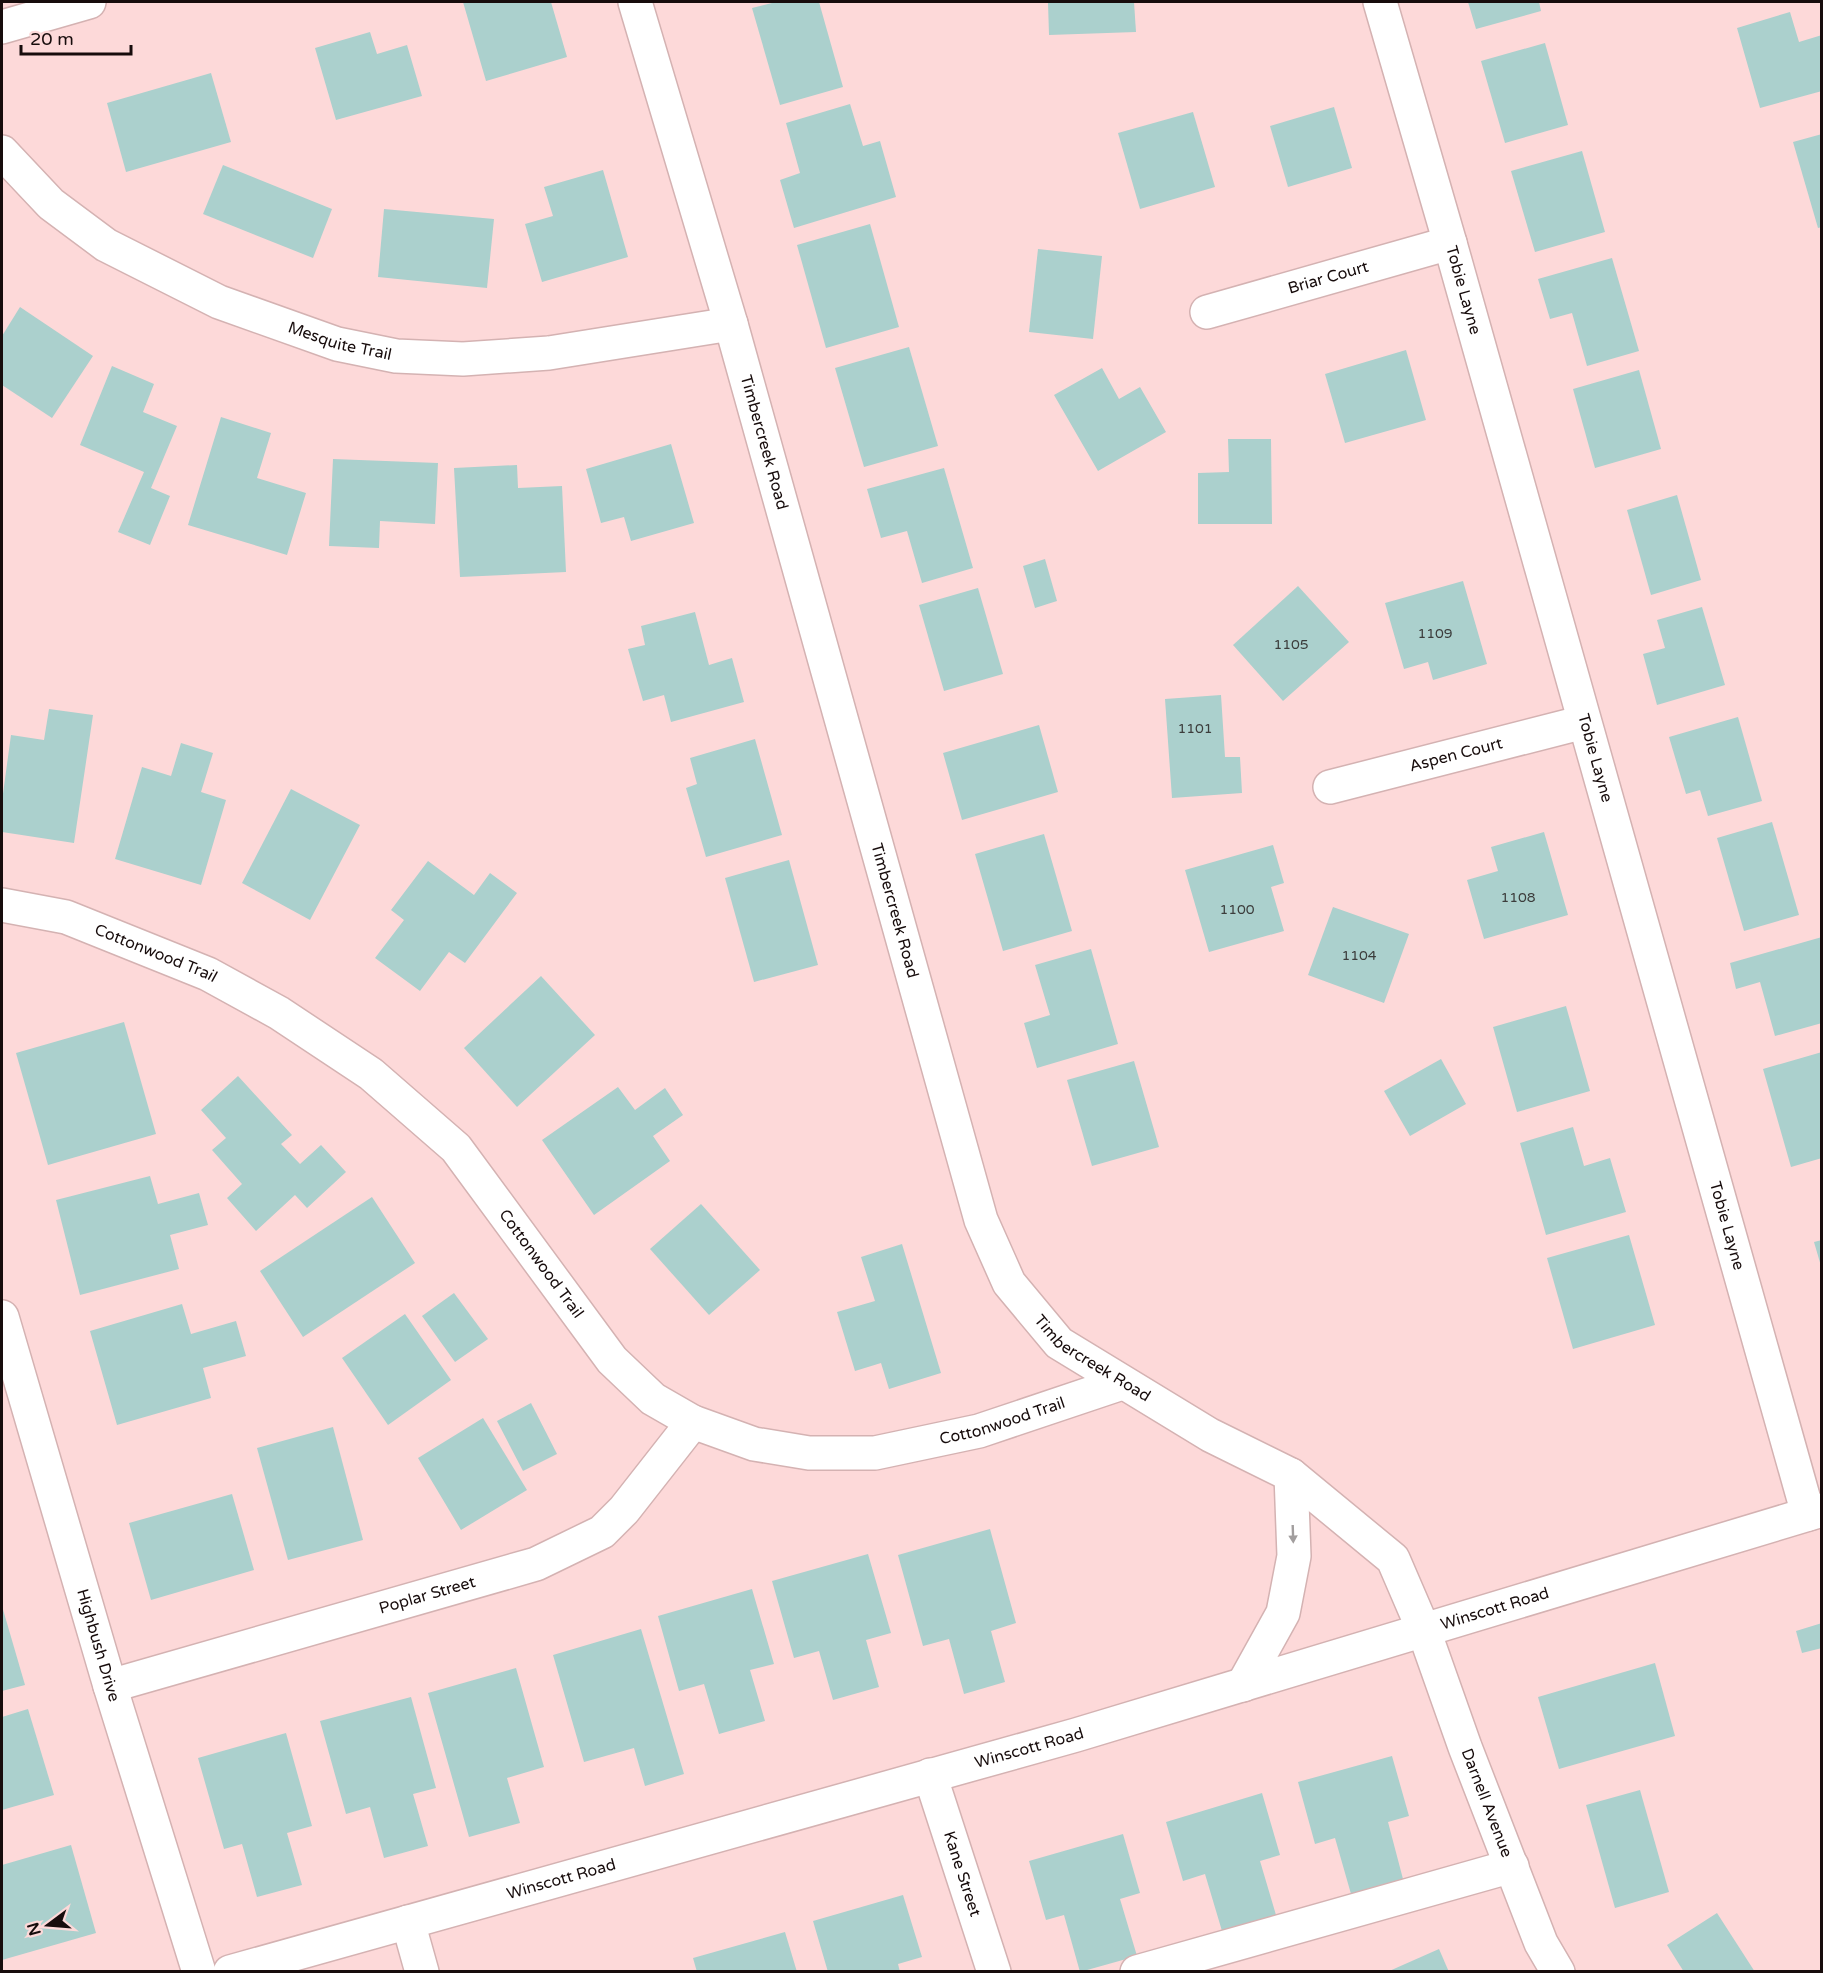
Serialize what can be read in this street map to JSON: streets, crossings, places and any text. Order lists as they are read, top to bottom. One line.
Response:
{"streets":{"street":["Briar Court","Tobie Layne","Mesquite Trail","Timbercreek Road","Aspen Court","Cottonwood Trail","Poplar Street","Winscott Road","Highbush Drive","Darnell Avenue","Kane Street"]},"crossings":[["Briar Court","Tobie Layne"],["Tobie Layne","Aspen Court"],["Tobie Layne","Winscott Road"],["Mesquite Trail","Timbercreek Road"],["Timbercreek Road","Cottonwood Trail"],["Timbercreek Road","Winscott Road"],["Timbercreek Road","Darnell Avenue"],["Cottonwood Trail","Poplar Street"],["Poplar Street","Highbush Drive"],["Winscott Road","Darnell Avenue"],["Winscott Road","Kane Street"]],"house_numbers":["1109","1105","1101","1108","1100","1104"],"scale_bar":"20 m","north":"left"}
